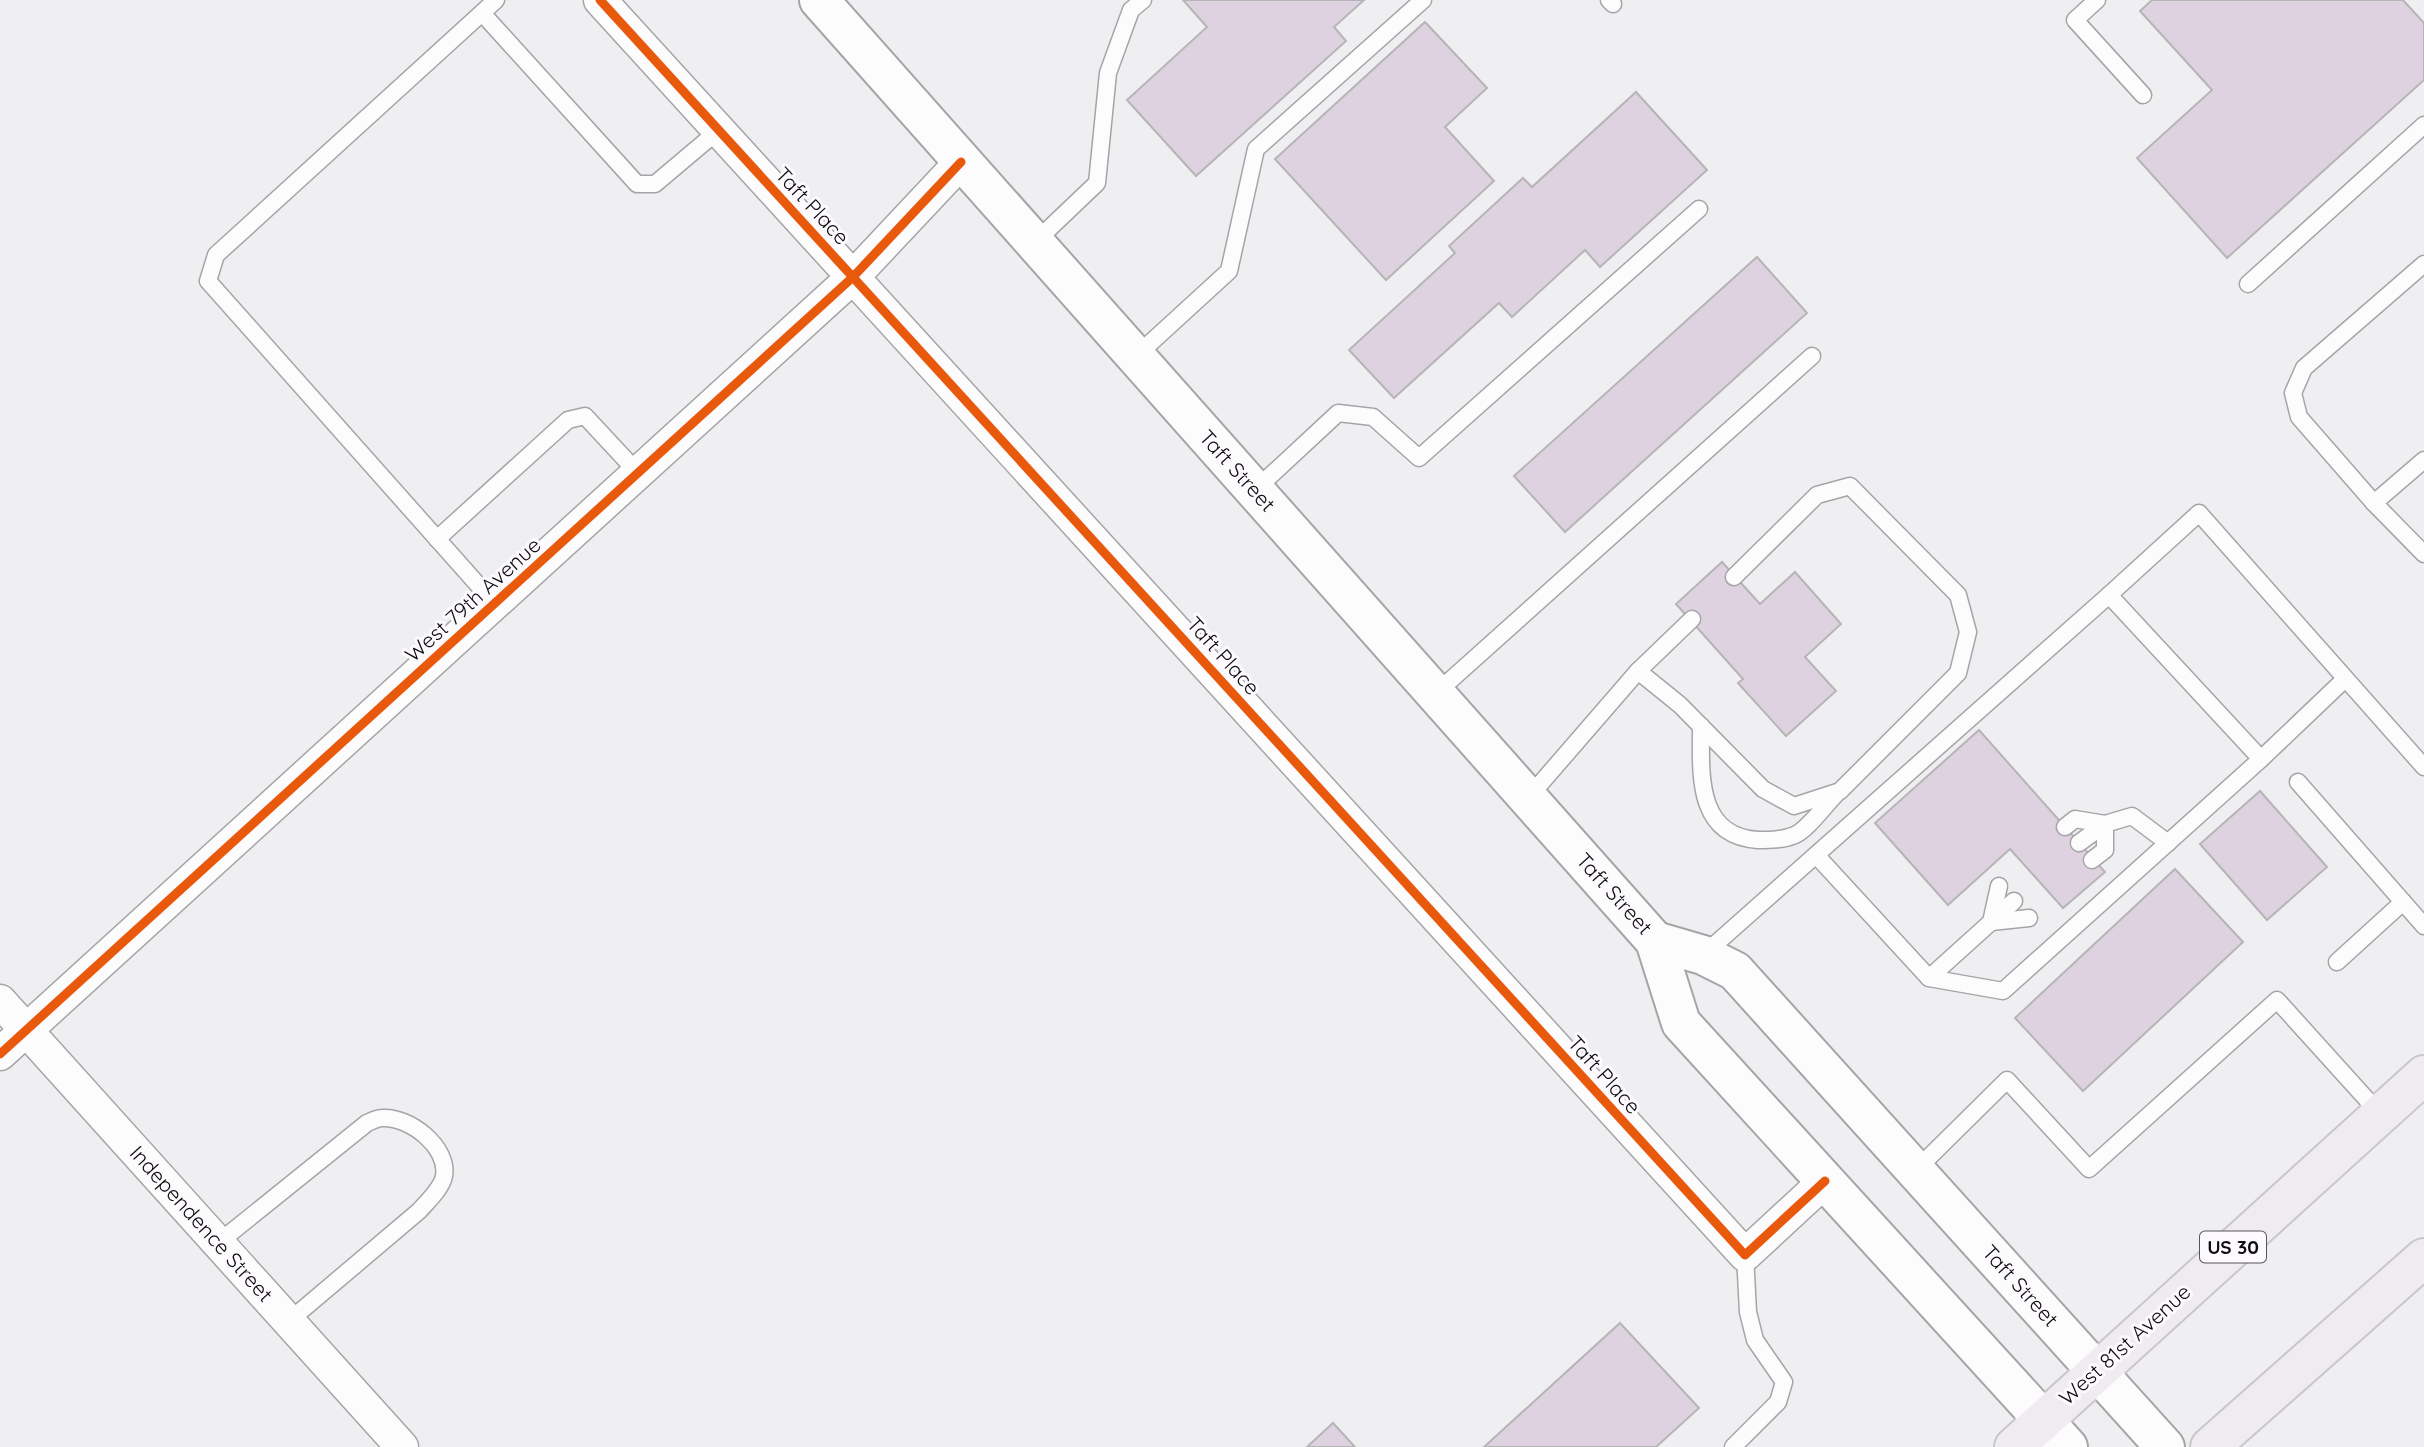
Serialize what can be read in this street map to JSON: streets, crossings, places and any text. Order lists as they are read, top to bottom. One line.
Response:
{"streets":{"main road":["Taft Street","US 30","West 81st Avenue"],"street":["Taft Place","West 79th Avenue","Independence Street"]},"crossings":[["Taft Place","West 79th Avenue"],["Taft Street","West 79th Avenue"],["Taft Street","West 81st Avenue"],["West 79th Avenue","Independence Street"]]}
